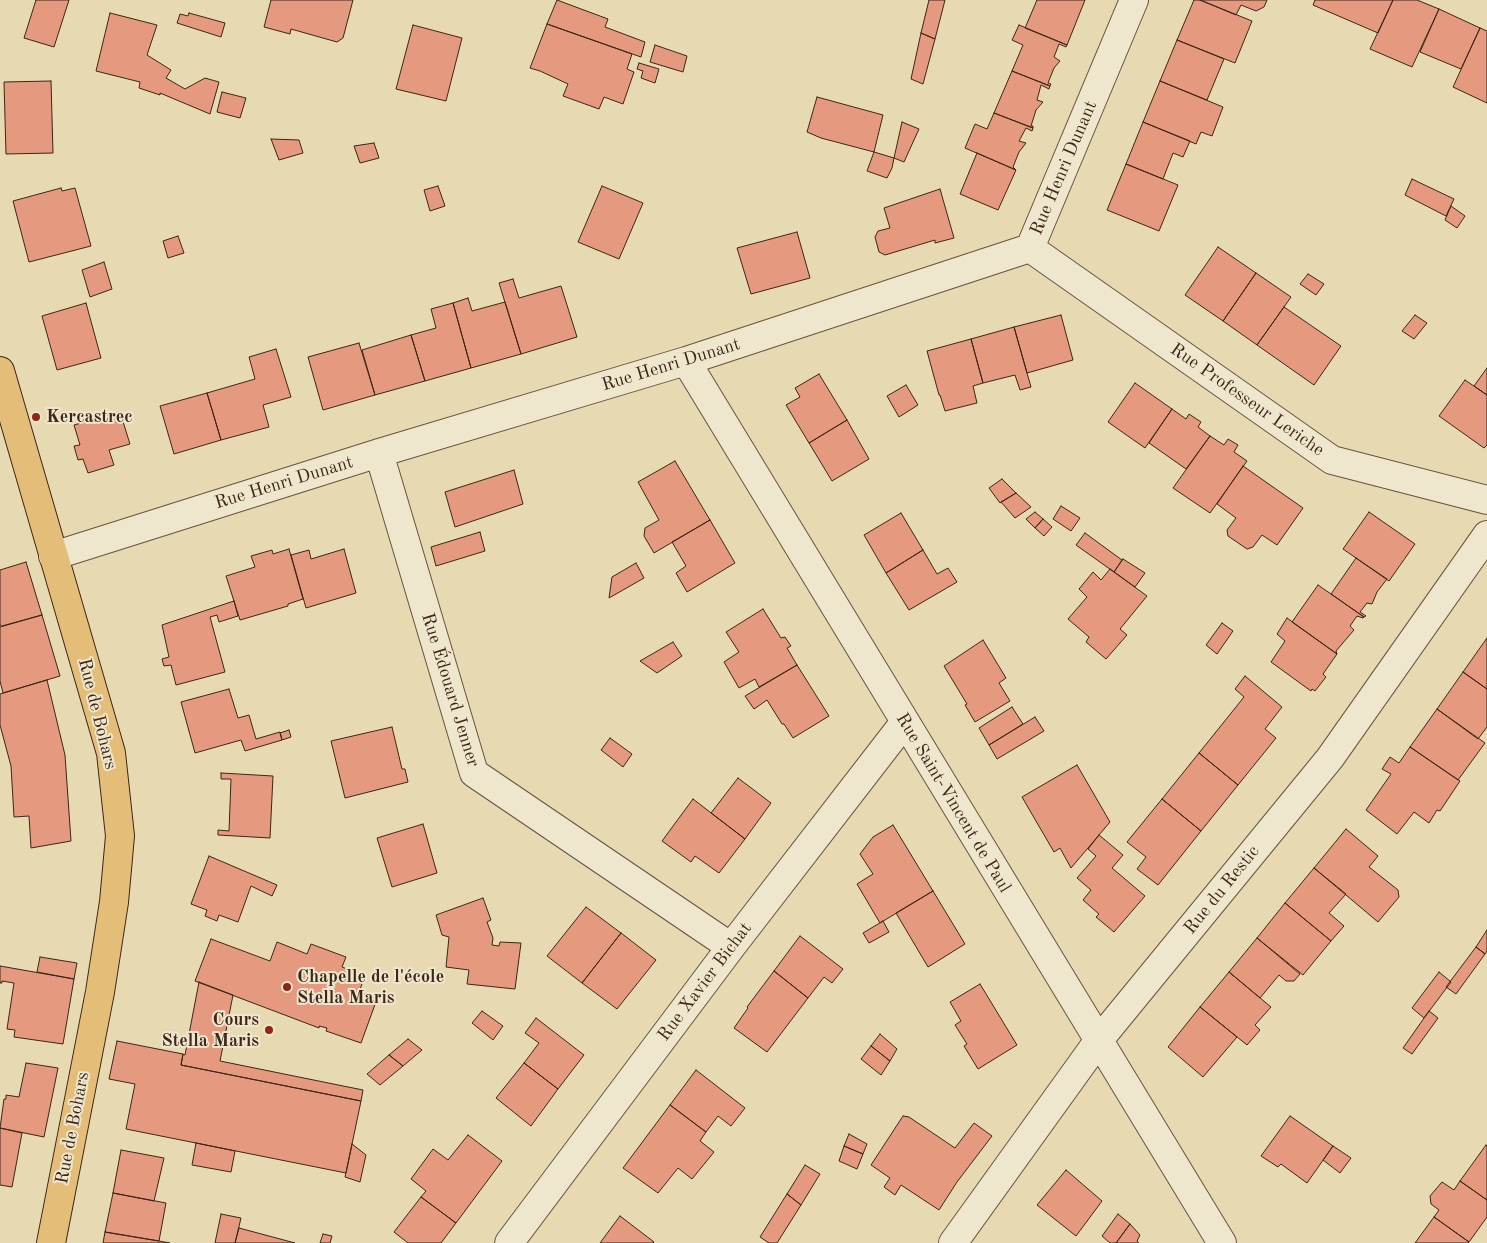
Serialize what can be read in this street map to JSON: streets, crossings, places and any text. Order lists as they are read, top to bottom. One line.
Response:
{"streets":{"main road":["Rue de Bohars"],"street":["Rue Henri Dunant","Rue Professeur Leriche","Rue Édouard Jenner","Rue Saint-Vincent de Paul","Rue du Restic","Rue Xavier Bichat"]},"crossings":[["Rue Henri Dunant","Rue Professeur Leriche"],["Rue Henri Dunant","Rue Édouard Jenner"],["Rue Henri Dunant","Rue de Bohars"],["Rue Henri Dunant","Rue Saint-Vincent de Paul"],["Rue Édouard Jenner","Rue Xavier Bichat"],["Rue Saint-Vincent de Paul","Rue du Restic"],["Rue Saint-Vincent de Paul","Rue Xavier Bichat"]],"places":["Kercastrec","Chapelle de l'école Stella Maris","Cours Stella Maris"]}
